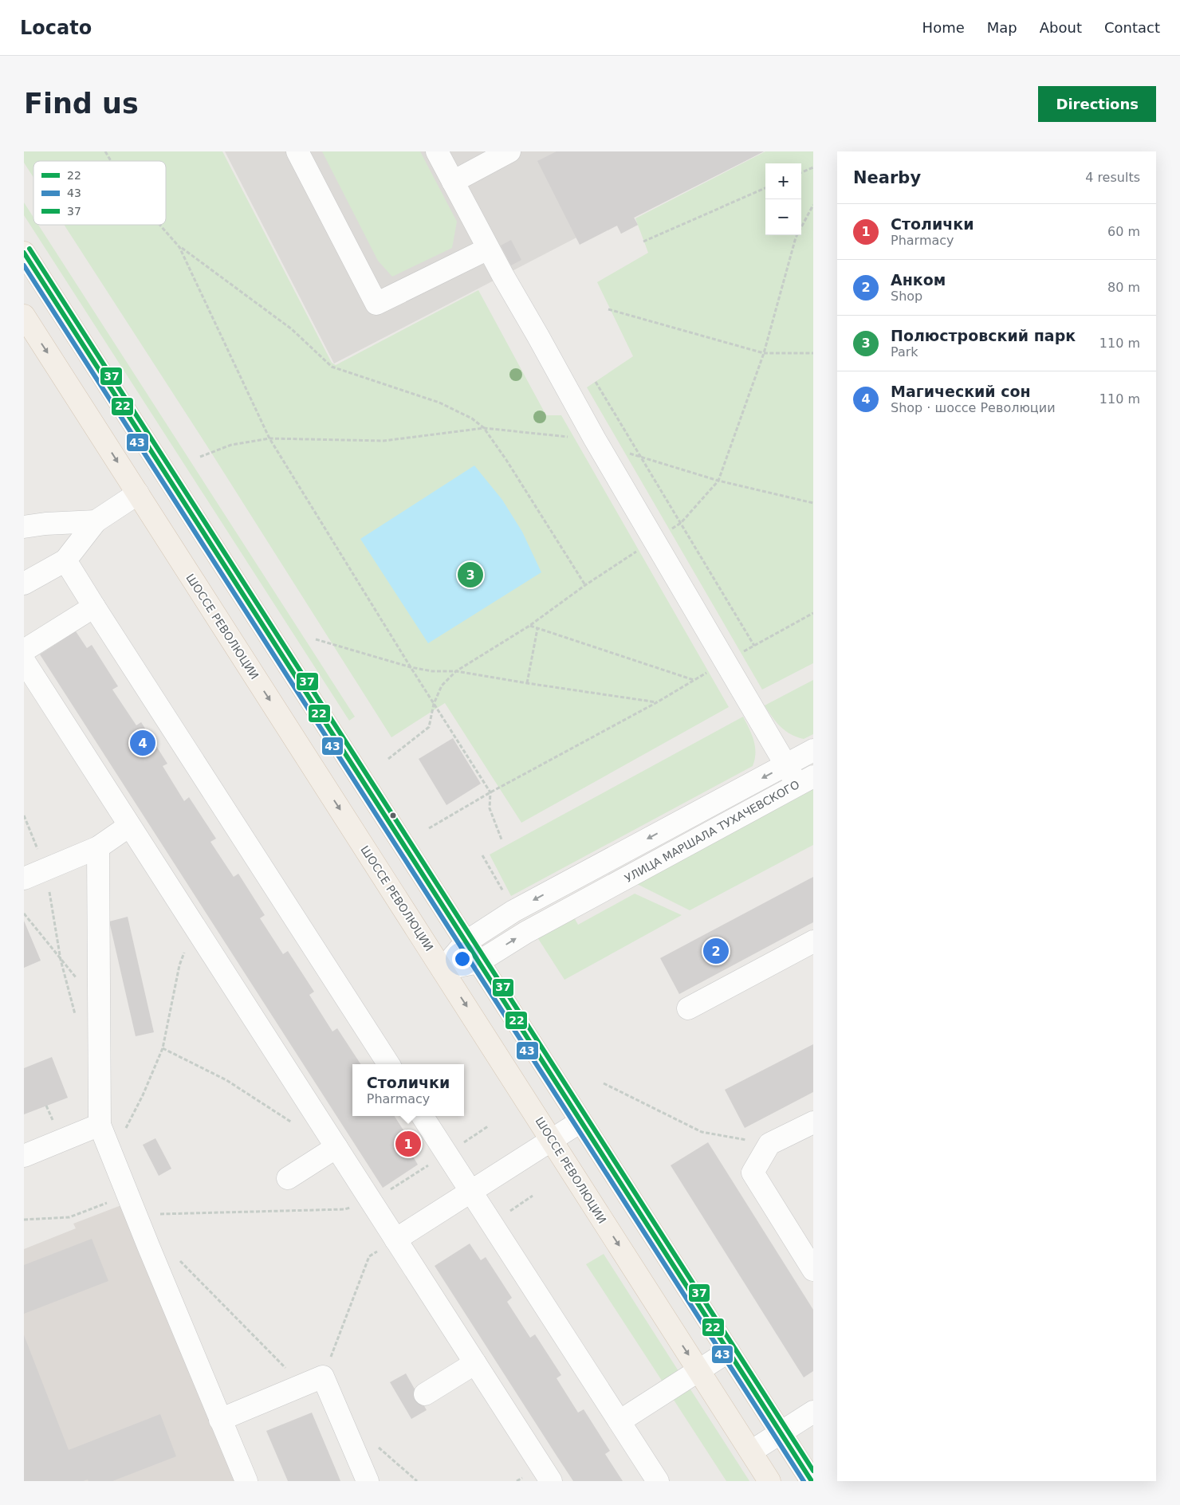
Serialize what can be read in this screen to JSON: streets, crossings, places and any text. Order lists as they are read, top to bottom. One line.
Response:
{"streets":{"main road":["ШОССЕ РЕВОЛЮЦИИ"],"street":["УЛИЦА МАРШАЛА ТУХАЧЕВСКОГО"]},"crossings":[["ШОССЕ РЕВОЛЮЦИИ","УЛИЦА МАРШАЛА ТУХАЧЕВСКОГО"]],"lines":["transit line 37","transit line 22","transit line 43"],"legend":["22","43","37"],"page":{"header":"Locato","nav":["Home","Map","About","Contact"],"buttons":"Directions","title":"Find us","heading":["Nearby","4 results"],"map_buttons":["+","−"],"list":[{"mark":"1","name":"Столички","note":"Pharmacy","value":"60 m"},{"mark":"2","name":"Анком","note":"Shop","value":"80 m"},{"mark":"3","name":"Полюстровский парк","note":"Park","value":"110 m"},{"mark":"4","name":"Магический сон","note":"Shop · шоссе Революции","value":"110 m"}],"pins":["3","4","2","1"],"popup":["Столички","Pharmacy"]}}
